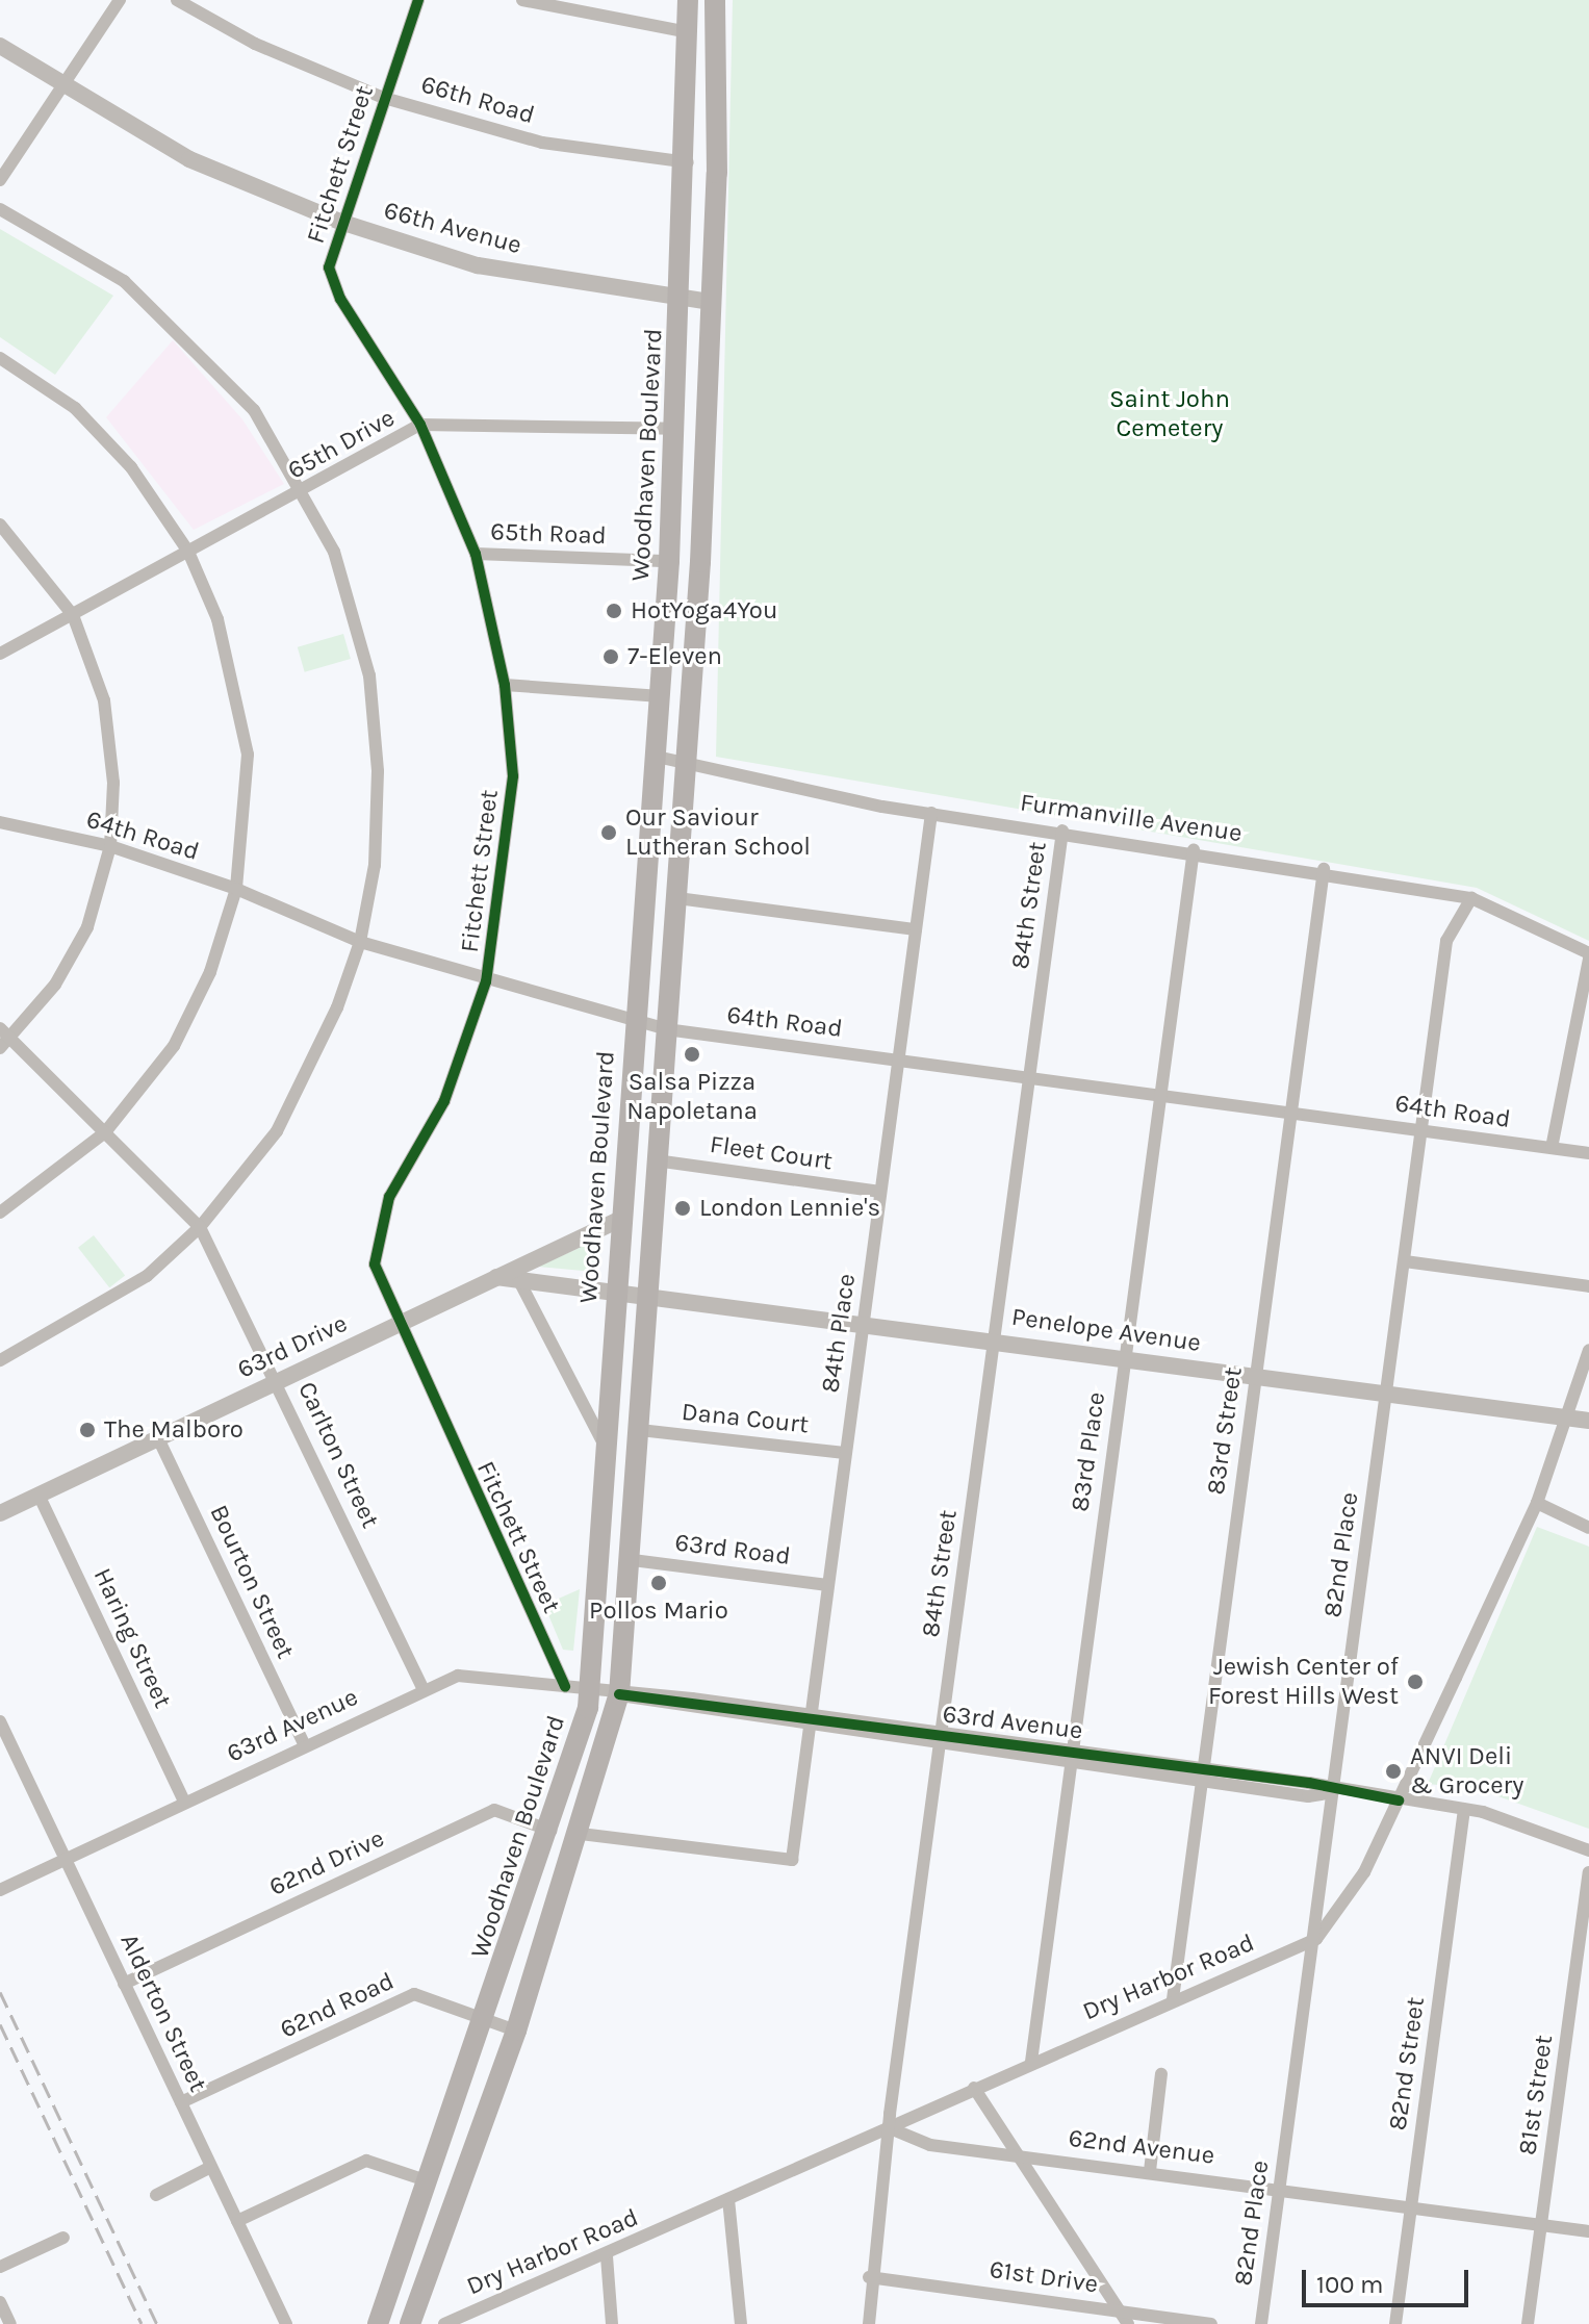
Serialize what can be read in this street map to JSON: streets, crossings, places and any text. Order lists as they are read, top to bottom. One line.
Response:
{"streets":{"main road":["Woodhaven Boulevard"],"street":["66th Road","Fitchett Street","66th Avenue","65th Drive","65th Road","Furmanville Avenue","64th Road","84th Street","Fleet Court","Penelope Avenue","84th Place","63rd Drive","Dana Court","83rd Street","83rd Place","Carlton Street","63rd Road","82nd Place","Bourton Street","Haring Street","63rd Avenue","62nd Drive","Dry Harbor Road","62nd Road","Alderton Street","82nd Street","81st Street","62nd Avenue","61st Drive"]},"crossings":[["66th Road","Fitchett Street"],["66th Road","Woodhaven Boulevard"],["Fitchett Street","66th Avenue"],["Fitchett Street","65th Drive"],["Fitchett Street","65th Road"],["Fitchett Street","64th Road"],["Fitchett Street","63rd Drive"],["Fitchett Street","63rd Avenue"],["66th Avenue","Woodhaven Boulevard"],["65th Drive","Woodhaven Boulevard"],["Woodhaven Boulevard","65th Road"],["Woodhaven Boulevard","Furmanville Avenue"],["Woodhaven Boulevard","64th Road"],["Woodhaven Boulevard","Penelope Avenue"],["Woodhaven Boulevard","63rd Drive"],["Woodhaven Boulevard","63rd Avenue"],["Woodhaven Boulevard","62nd Drive"],["Woodhaven Boulevard","62nd Road"],["Furmanville Avenue","84th Street"],["Furmanville Avenue","84th Place"],["Furmanville Avenue","83rd Street"],["Furmanville Avenue","83rd Place"],["Furmanville Avenue","82nd Place"],["64th Road","84th Street"],["64th Road","84th Place"],["64th Road","83rd Street"],["64th Road","83rd Place"],["64th Road","82nd Place"],["84th Street","Penelope Avenue"],["84th Street","63rd Avenue"],["84th Street","Dry Harbor Road"],["84th Street","62nd Avenue"],["84th Street","61st Drive"],["Fleet Court","84th Place"],["Penelope Avenue","84th Place"],["Penelope Avenue","63rd Drive"],["Penelope Avenue","83rd Street"],["Penelope Avenue","83rd Place"],["Penelope Avenue","82nd Place"],["84th Place","Dana Court"],["84th Place","63rd Road"],["84th Place","63rd Avenue"],["63rd Drive","Carlton Street"],["63rd Drive","Bourton Street"],["63rd Drive","Haring Street"],["83rd Street","63rd Avenue"],["83rd Street","Dry Harbor Road"],["83rd Place","63rd Avenue"],["83rd Place","Dry Harbor Road"],["Carlton Street","63rd Avenue"],["82nd Place","63rd Avenue"],["82nd Place","Dry Harbor Road"],["82nd Place","62nd Avenue"],["Bourton Street","63rd Avenue"],["Haring Street","63rd Avenue"],["63rd Avenue","Alderton Street"],["63rd Avenue","82nd Street"],["62nd Drive","Alderton Street"],["Dry Harbor Road","62nd Avenue"],["62nd Road","Alderton Street"],["82nd Street","62nd Avenue"],["81st Street","62nd Avenue"]],"parks":["Saint John Cemetery"],"places":["HotYoga4You","7-Eleven","Our Saviour Lutheran School","Salsa Pizza Napoletana","London Lennie's","The Malboro","Pollos Mario","Jewish Center of Forest Hills West","ANVI Deli & Grocery"],"scale_bar":"100 m"}
